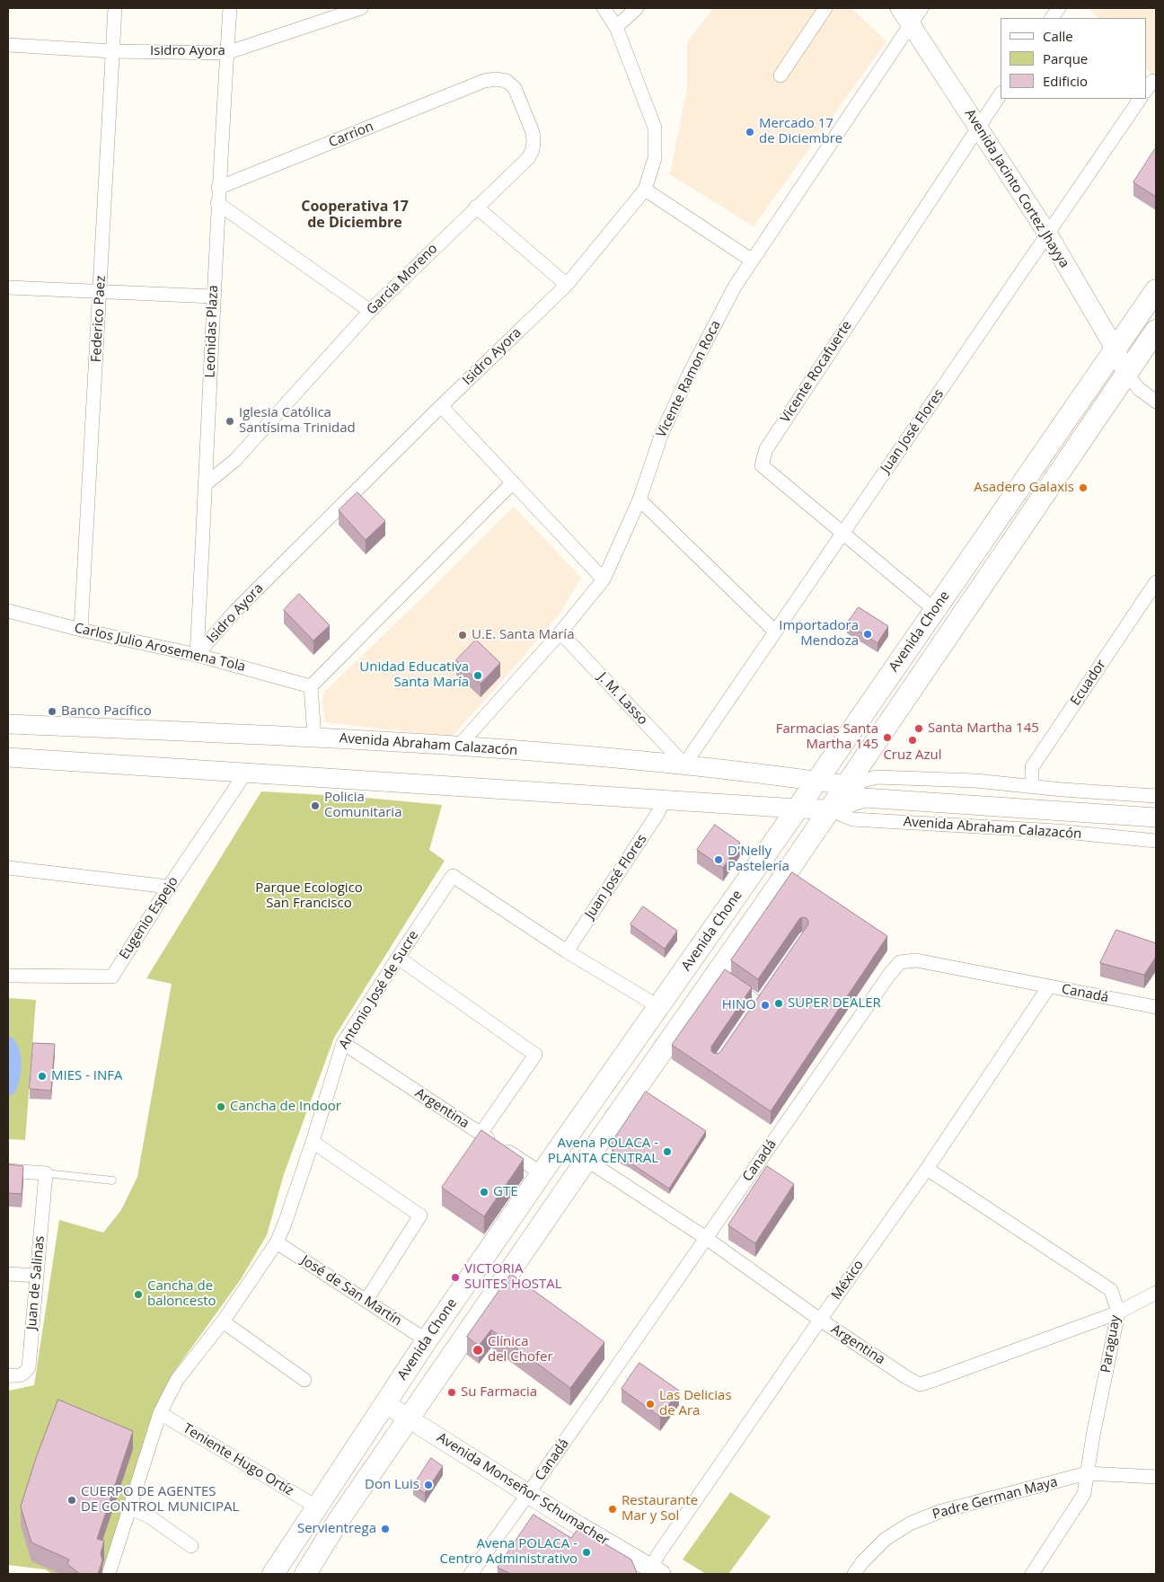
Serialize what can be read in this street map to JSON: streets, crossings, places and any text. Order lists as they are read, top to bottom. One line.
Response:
{"streets":{"main road":["Avenida Jacinto Cortez Jhayya","Avenida Chone","Avenida Abraham Calazacón","Avenida Monseñor Schumacher"],"street":["Isidro Ayora","Carrion","Garcia Moreno","Federico Paez","Leonidas Plaza","Vicente Rocafuerte","Vicente Ramon Roca","Juan José Flores","Carlos Julio Arosemena Tola","Ecuador","J. M. Lasso","Eugenio Espejo","Antonio José de Sucre","Canadá","Argentina","México","Juan de Salinas","José de San Martín","Paraguay","Teniente Hugo Ortíz","Padre German Maya"]},"crossings":[["Isidro Ayora","Federico Paez"],["Isidro Ayora","Leonidas Plaza"],["Isidro Ayora","Carlos Julio Arosemena Tola"],["Carrion","Garcia Moreno"],["Carrion","Leonidas Plaza"],["Avenida Jacinto Cortez Jhayya","Vicente Rocafuerte"],["Avenida Jacinto Cortez Jhayya","Vicente Ramon Roca"],["Avenida Jacinto Cortez Jhayya","Juan José Flores"],["Avenida Jacinto Cortez Jhayya","Avenida Chone"],["Garcia Moreno","Leonidas Plaza"],["Federico Paez","Carlos Julio Arosemena Tola"],["Leonidas Plaza","Carlos Julio Arosemena Tola"],["Vicente Rocafuerte","Juan José Flores"],["Vicente Rocafuerte","Avenida Chone"],["Vicente Ramon Roca","J. M. Lasso"],["Vicente Ramon Roca","Avenida Abraham Calazacón"],["Juan José Flores","J. M. Lasso"],["Juan José Flores","Avenida Abraham Calazacón"],["Juan José Flores","Antonio José de Sucre"],["Avenida Chone","Avenida Abraham Calazacón"],["Avenida Chone","Antonio José de Sucre"],["Avenida Chone","Argentina"],["Avenida Chone","José de San Martín"],["Avenida Chone","Teniente Hugo Ortíz"],["Avenida Chone","Avenida Monseñor Schumacher"],["Ecuador","Avenida Abraham Calazacón"],["J. M. Lasso","Avenida Abraham Calazacón"],["Avenida Abraham Calazacón","Eugenio Espejo"],["Antonio José de Sucre","Argentina"],["Antonio José de Sucre","José de San Martín"],["Antonio José de Sucre","Teniente Hugo Ortíz"],["Canadá","Argentina"],["Canadá","México"],["Canadá","Avenida Monseñor Schumacher"],["Argentina","México"],["Argentina","Paraguay"],["México","Paraguay"],["México","Avenida Monseñor Schumacher"],["Paraguay","Padre German Maya"]],"districts":["Cooperativa 17 de Diciembre"],"parks":["Parque Ecologico San Francisco"],"places":["Mercado 17 de Diciembre","Iglesia Católica Santísima Trinidad","Asadero Galaxis","Importadora Mendoza","U.E. Santa María","Unidad Educativa Santa María","Banco Pacífico","Santa Martha 145","Farmacias Santa Martha 145","Cruz Azul","Policia Comunitaria","D'Nelly Pastelería","SUPER DEALER","HINO","MIES - INFA","Cancha de Indoor","Avena POLACA - PLANTA CENTRAL","GTE","VICTORIA SUITES HOSTAL","Cancha de baloncesto","Clínica del Chofer","Su Farmacia","Las Delicias de Ara","Don Luis","CUERPO DE AGENTES DE CONTROL MUNICIPAL","Restaurante Mar y Sol","Servientrega","Avena POLACA - Centro Administrativo"],"legend":["Calle","Parque","Edificio"]}
